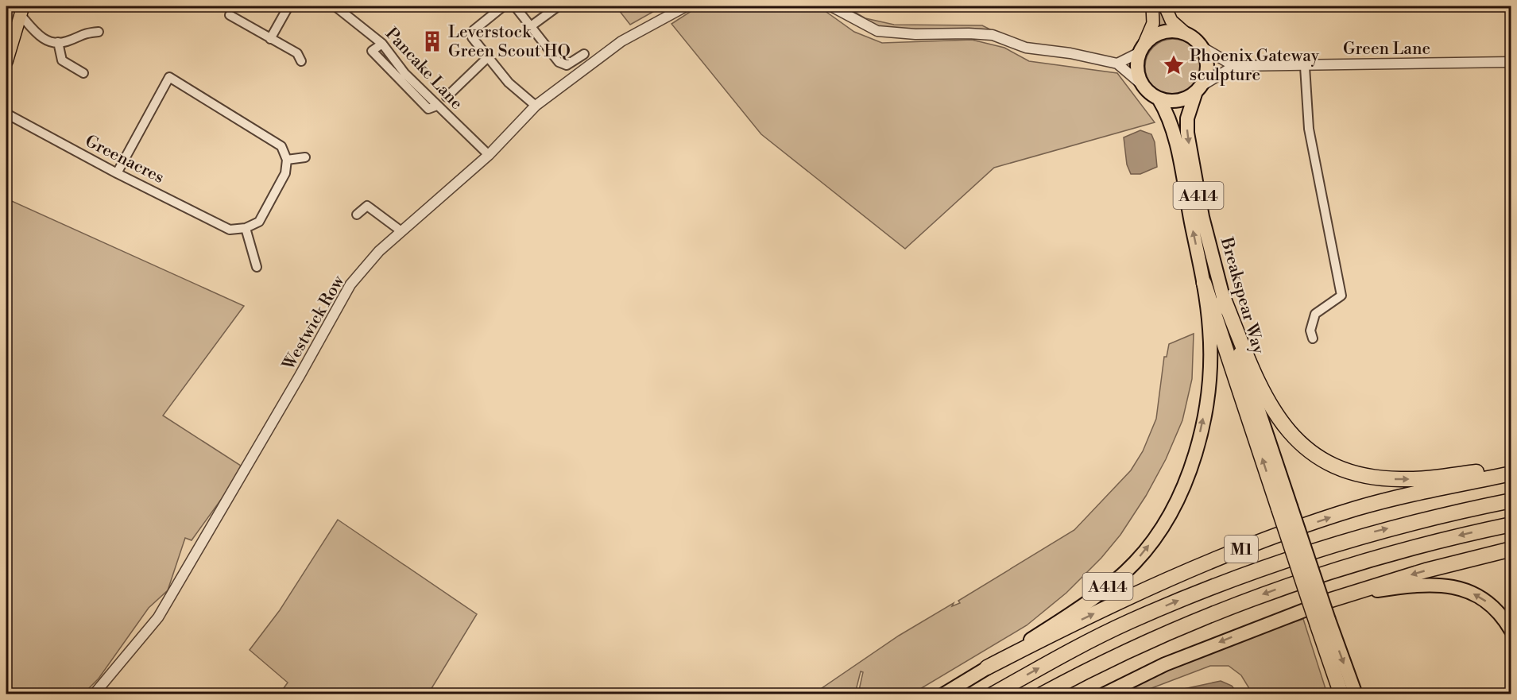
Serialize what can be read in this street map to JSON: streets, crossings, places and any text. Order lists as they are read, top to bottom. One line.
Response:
{"streets":{"highway":["A414","Breakspear Way","M1"],"street":["Green Lane","Pancake Lane","Greenacres","Westwick Row"]},"crossings":[["Green Lane","Breakspear Way"],["Pancake Lane","Westwick Row"],["A414","Breakspear Way"],["A414","M1"]],"places":{"building":["Leverstock Green Scout HQ"],"place":["Phoenix Gateway sculpture"]}}
